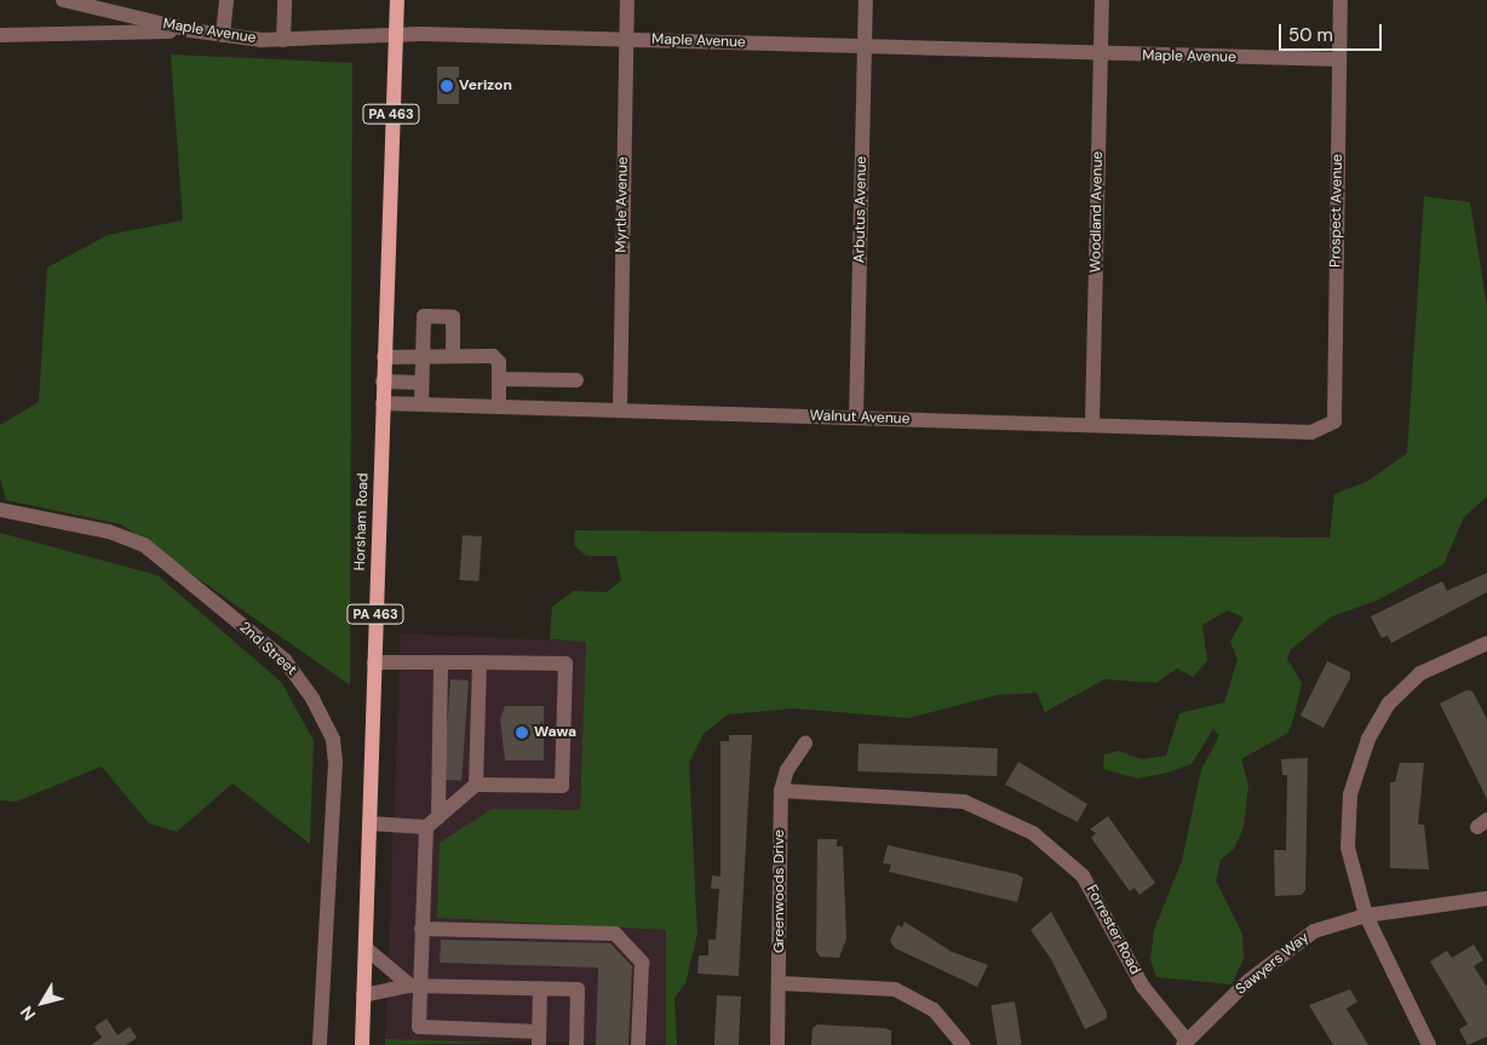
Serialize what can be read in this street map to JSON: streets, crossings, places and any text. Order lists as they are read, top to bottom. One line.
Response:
{"streets":{"main road":["PA 463","Horsham Road"],"street":["Maple Avenue","Myrtle Avenue","Arbutus Avenue","Prospect Avenue","Woodland Avenue","Walnut Avenue","2nd Street","Greenwoods Drive","Forrester Road","Sawyers Way"]},"crossings":[["Maple Avenue","Myrtle Avenue"],["Maple Avenue","Arbutus Avenue"],["Maple Avenue","Prospect Avenue"],["Maple Avenue","Woodland Avenue"],["Maple Avenue","Horsham Road"],["Myrtle Avenue","Walnut Avenue"],["Arbutus Avenue","Walnut Avenue"],["Prospect Avenue","Walnut Avenue"],["Woodland Avenue","Walnut Avenue"],["Walnut Avenue","Horsham Road"],["Greenwoods Drive","Forrester Road"],["Forrester Road","Sawyers Way"]],"places":["Verizon","Wawa"],"scale_bar":"50 m","north":"bottom left"}
